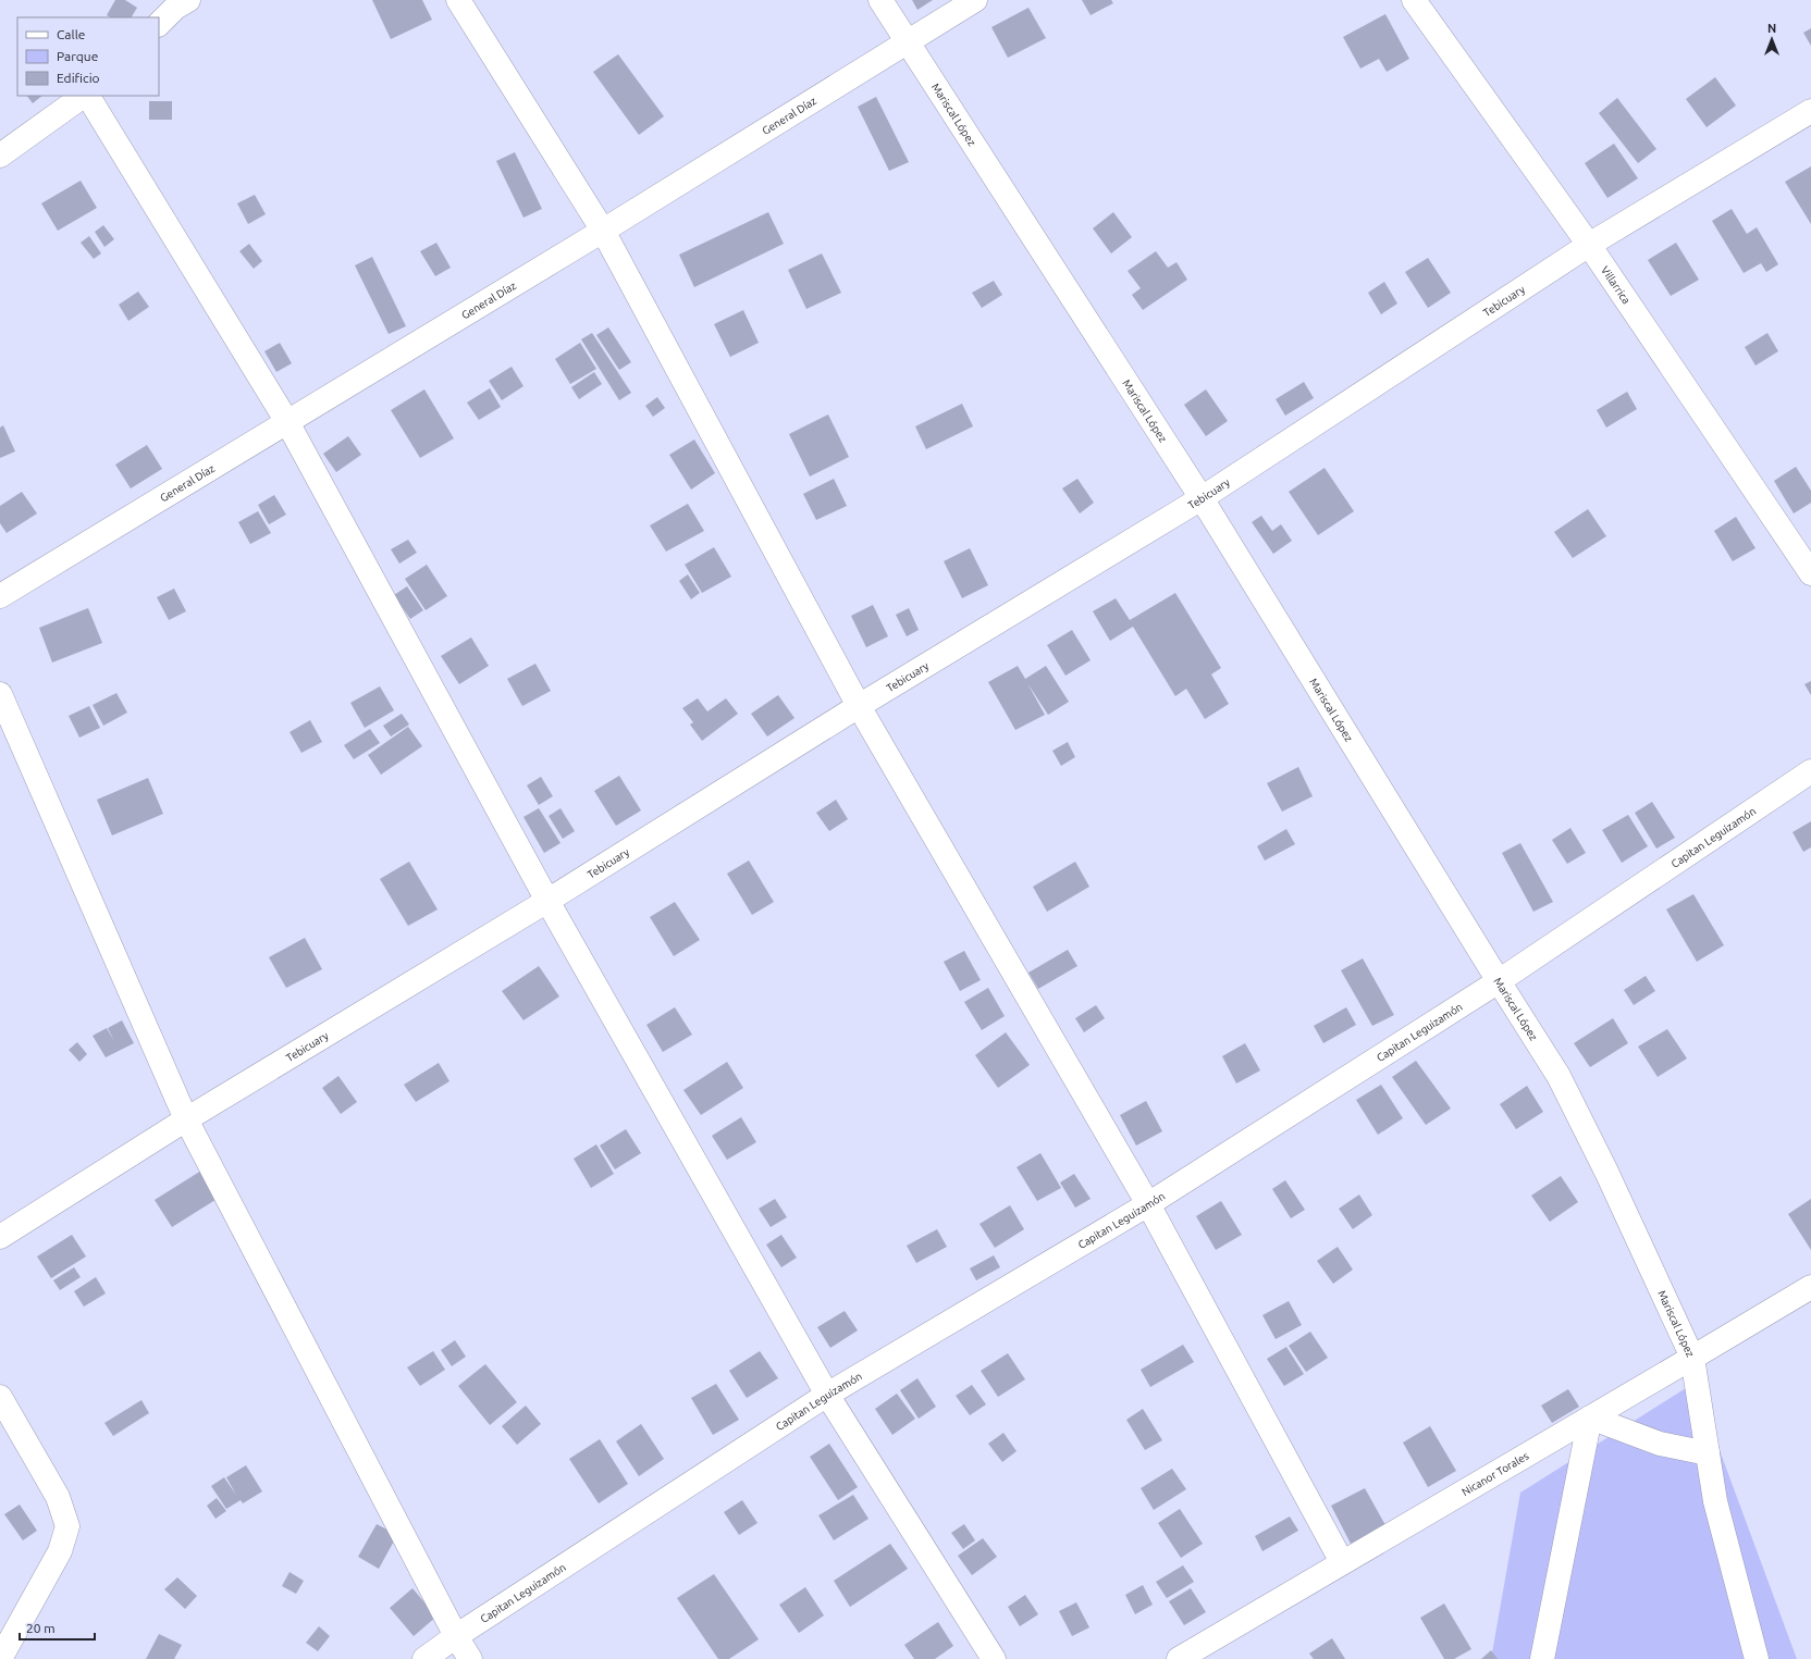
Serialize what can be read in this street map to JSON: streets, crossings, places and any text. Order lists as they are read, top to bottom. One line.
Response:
{"streets":{"street":["Mariscal López","General Díaz","Villarrica","Tebicuary","Capitan Leguizamón","Nicanor Torales"]},"crossings":[["Mariscal López","General Díaz"],["Mariscal López","Tebicuary"],["Mariscal López","Capitan Leguizamón"],["Mariscal López","Nicanor Torales"],["Villarrica","Tebicuary"]],"legend":["Calle","Parque","Edificio"],"scale_bar":"20 m","north":"top"}
